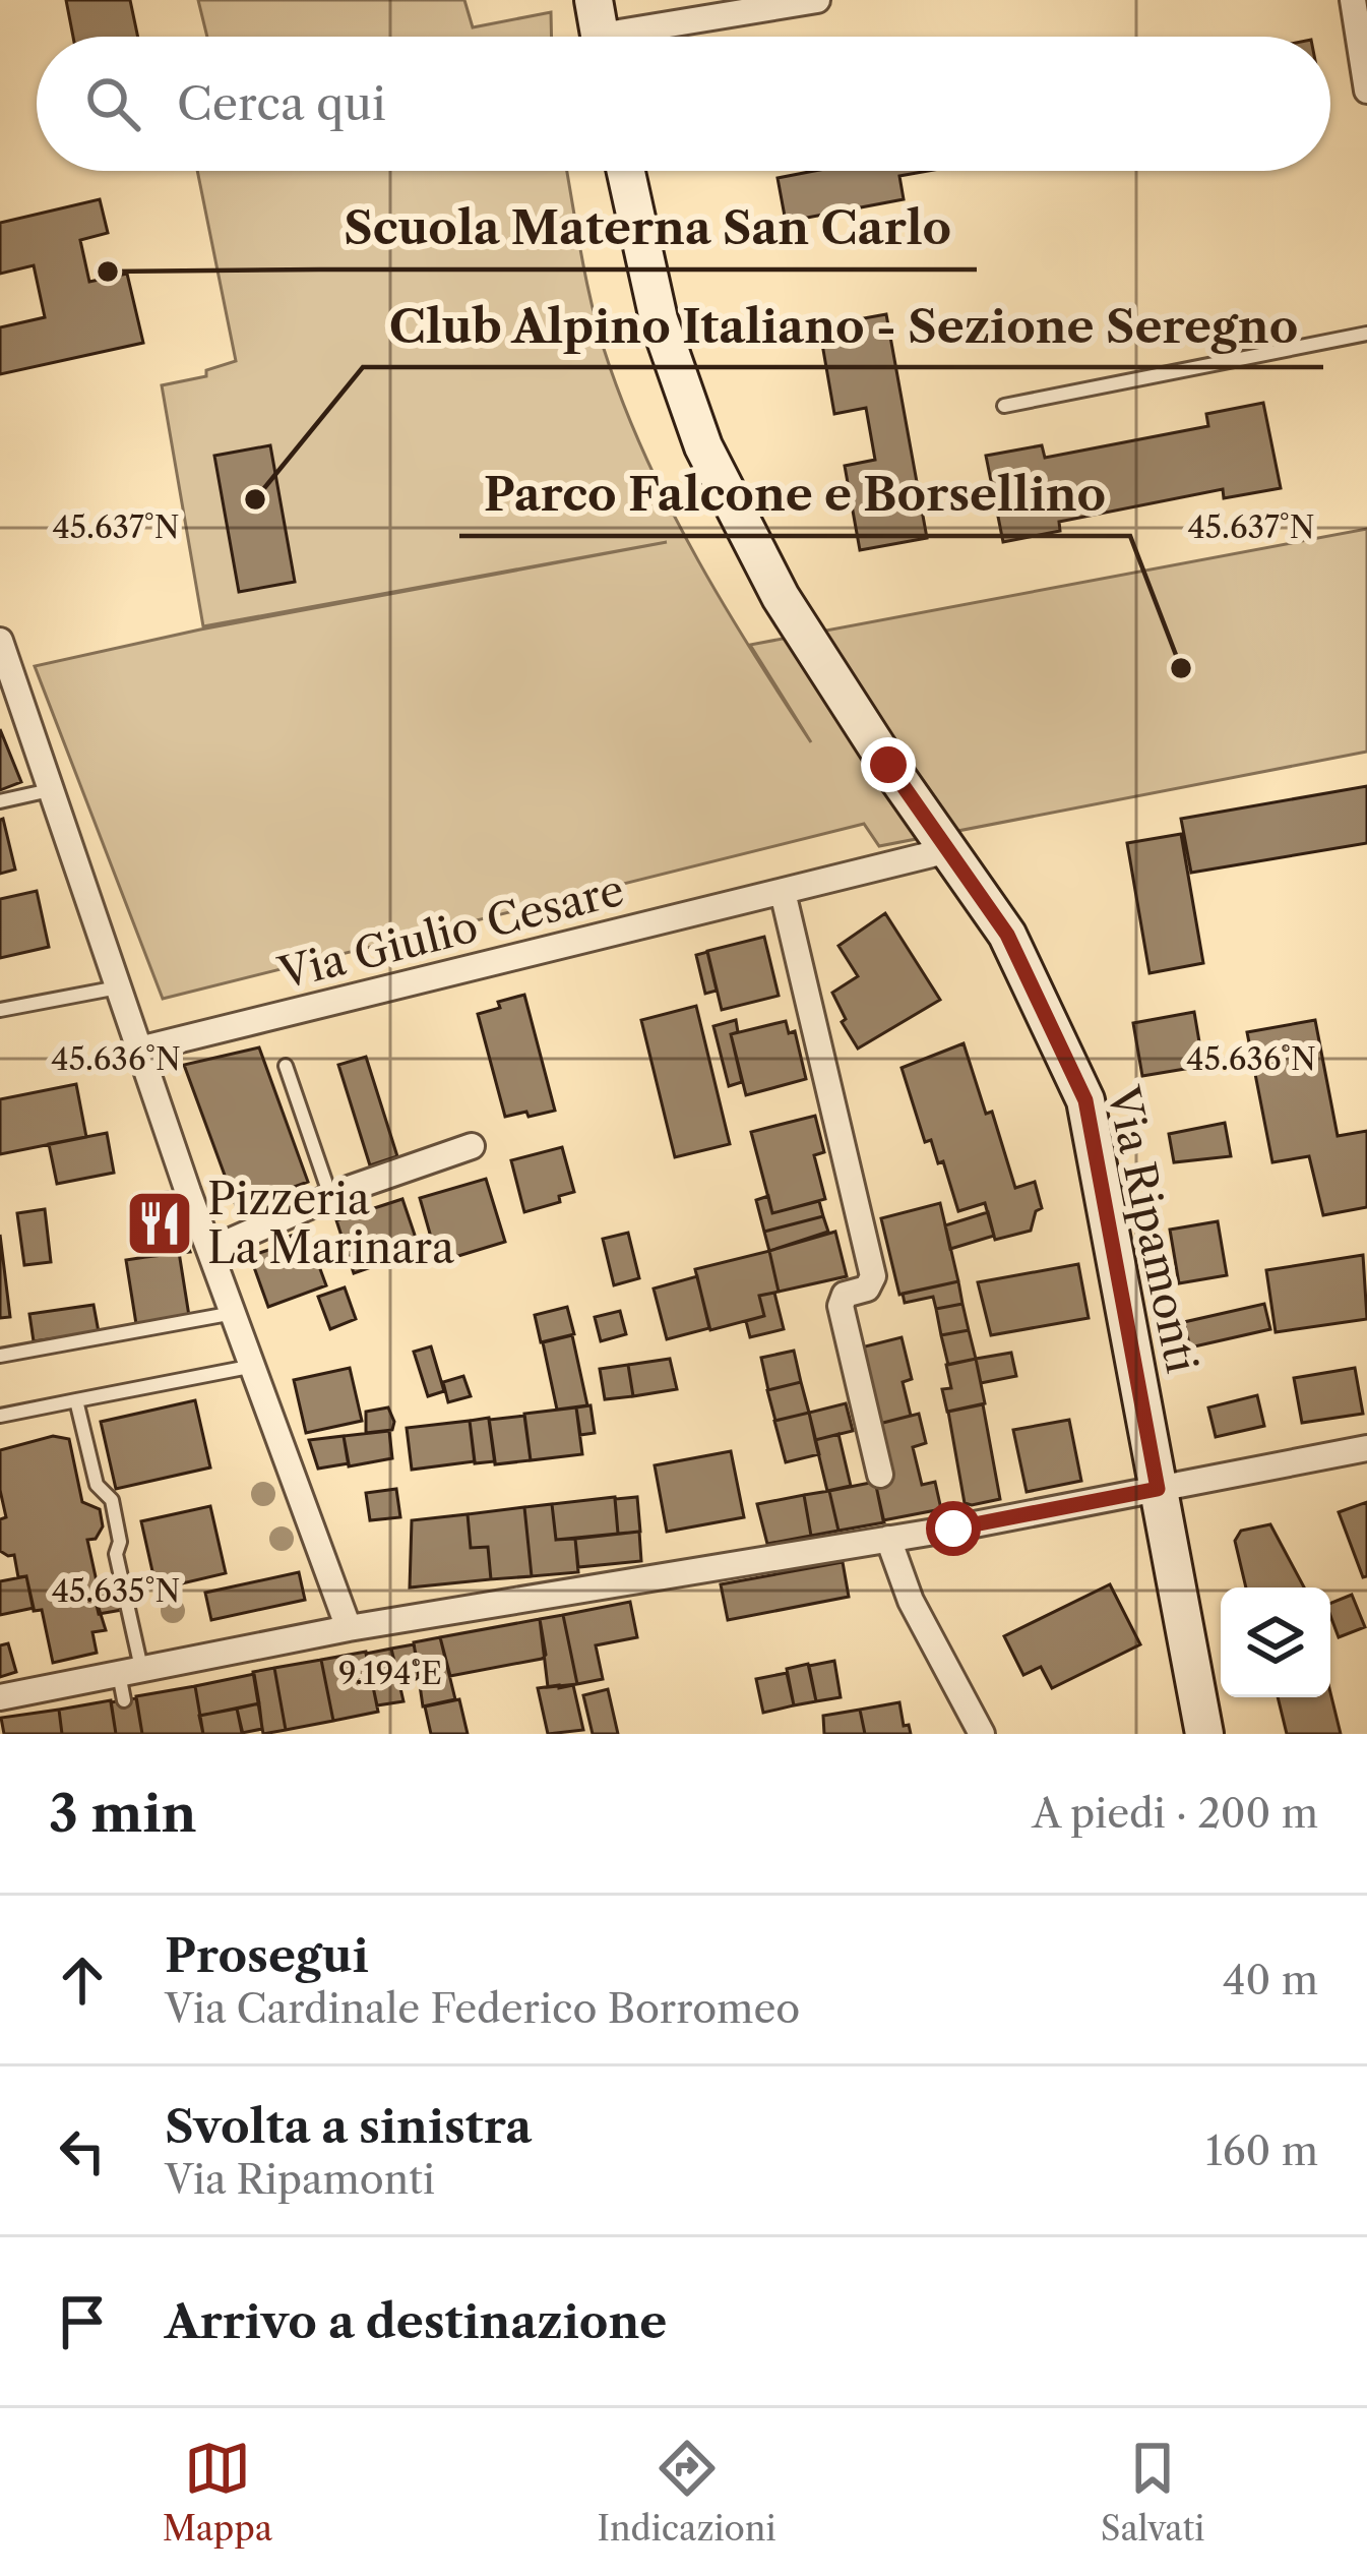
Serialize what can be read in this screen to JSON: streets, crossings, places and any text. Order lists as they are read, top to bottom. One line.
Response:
{"streets":{"street":["Via Giulio Cesare","Via Ripamonti"]},"crossings":[["Via Giulio Cesare","Via Ripamonti"]],"places":{"other":["Scuola Materna San Carlo","Club Alpino Italiano - Sezione Seregno","Parco Falcone e Borsellino"],"restaurant":["Pizzeria La Marinara"]},"page":{"search":"Cerca qui","heading":["3 min","A piedi · 200 m"],"list":[["Prosegui","Via Cardinale Federico Borromeo","40 m"],["Svolta a sinistra","Via Ripamonti","160 m"],"Arrivo a destinazione"],"nav":["Mappa","Indicazioni","Salvati"]},"coordinates":["45.637°N","45.636°N","45.635°N","9.194°E"]}
